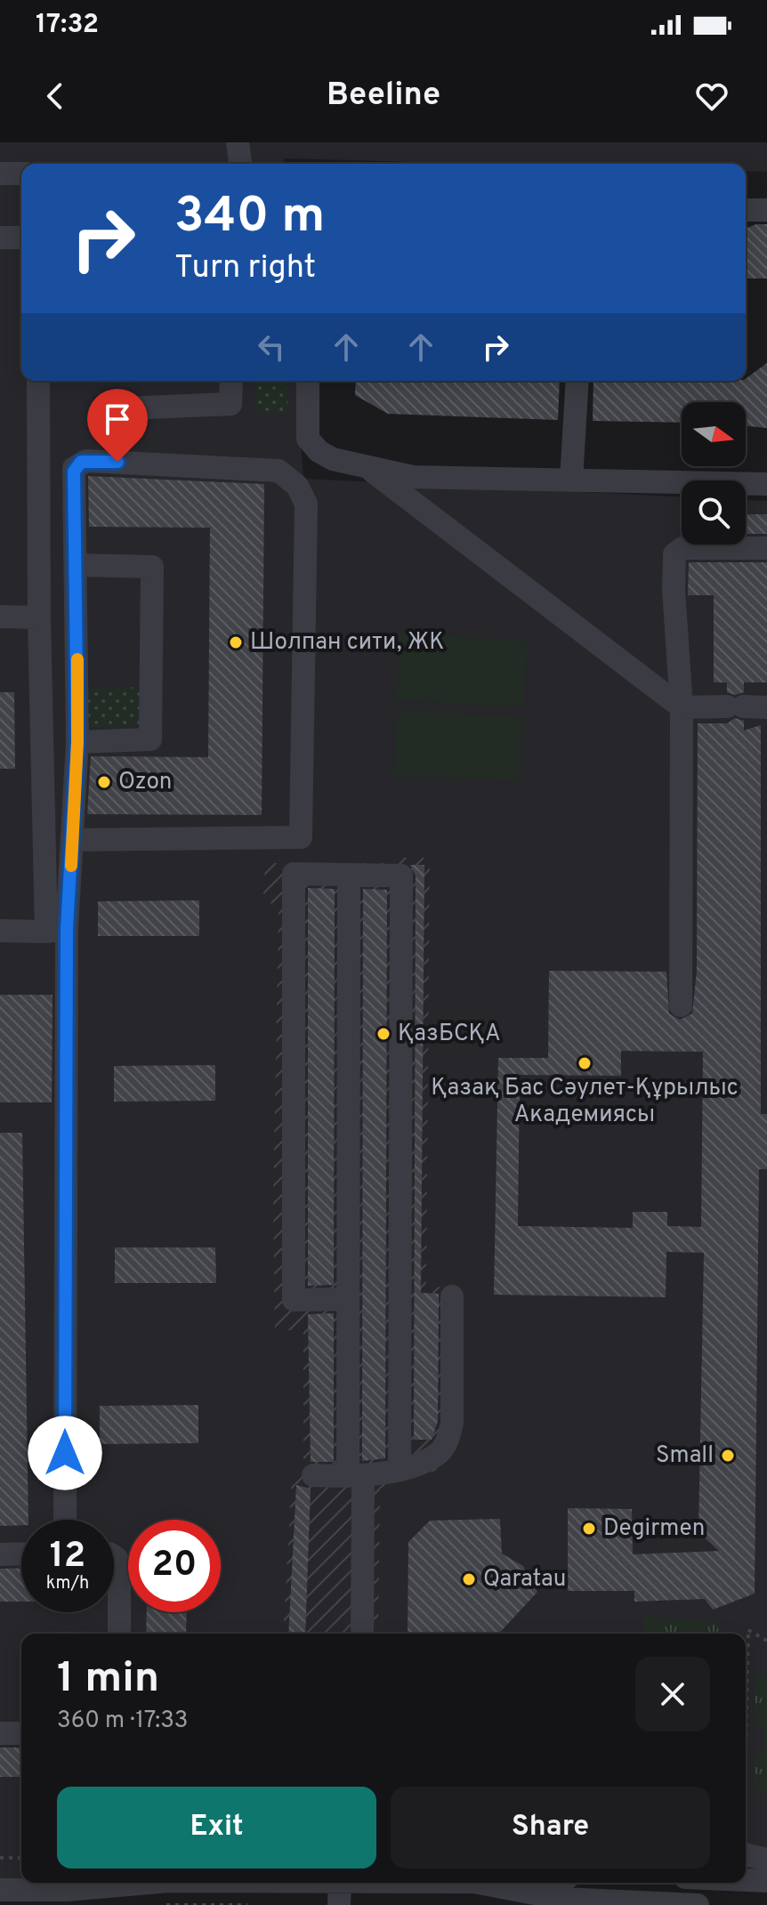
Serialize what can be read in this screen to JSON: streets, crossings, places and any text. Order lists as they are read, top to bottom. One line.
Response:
{"places":["Шолпан сити, ЖК","Ozon","ҚазБСҚА","Қазақ Бас Сәулет-Құрылыс Академиясы","Small","Degirmen","Qaratau"],"north":"right","page":{"status":"17:32","header":"Beeline","turn":["340 m","Turn right"],"speed":"12 km/h","limit":"20","heading":["1 min","360 m · 17:33"],"buttons":["Exit","Share"]}}
